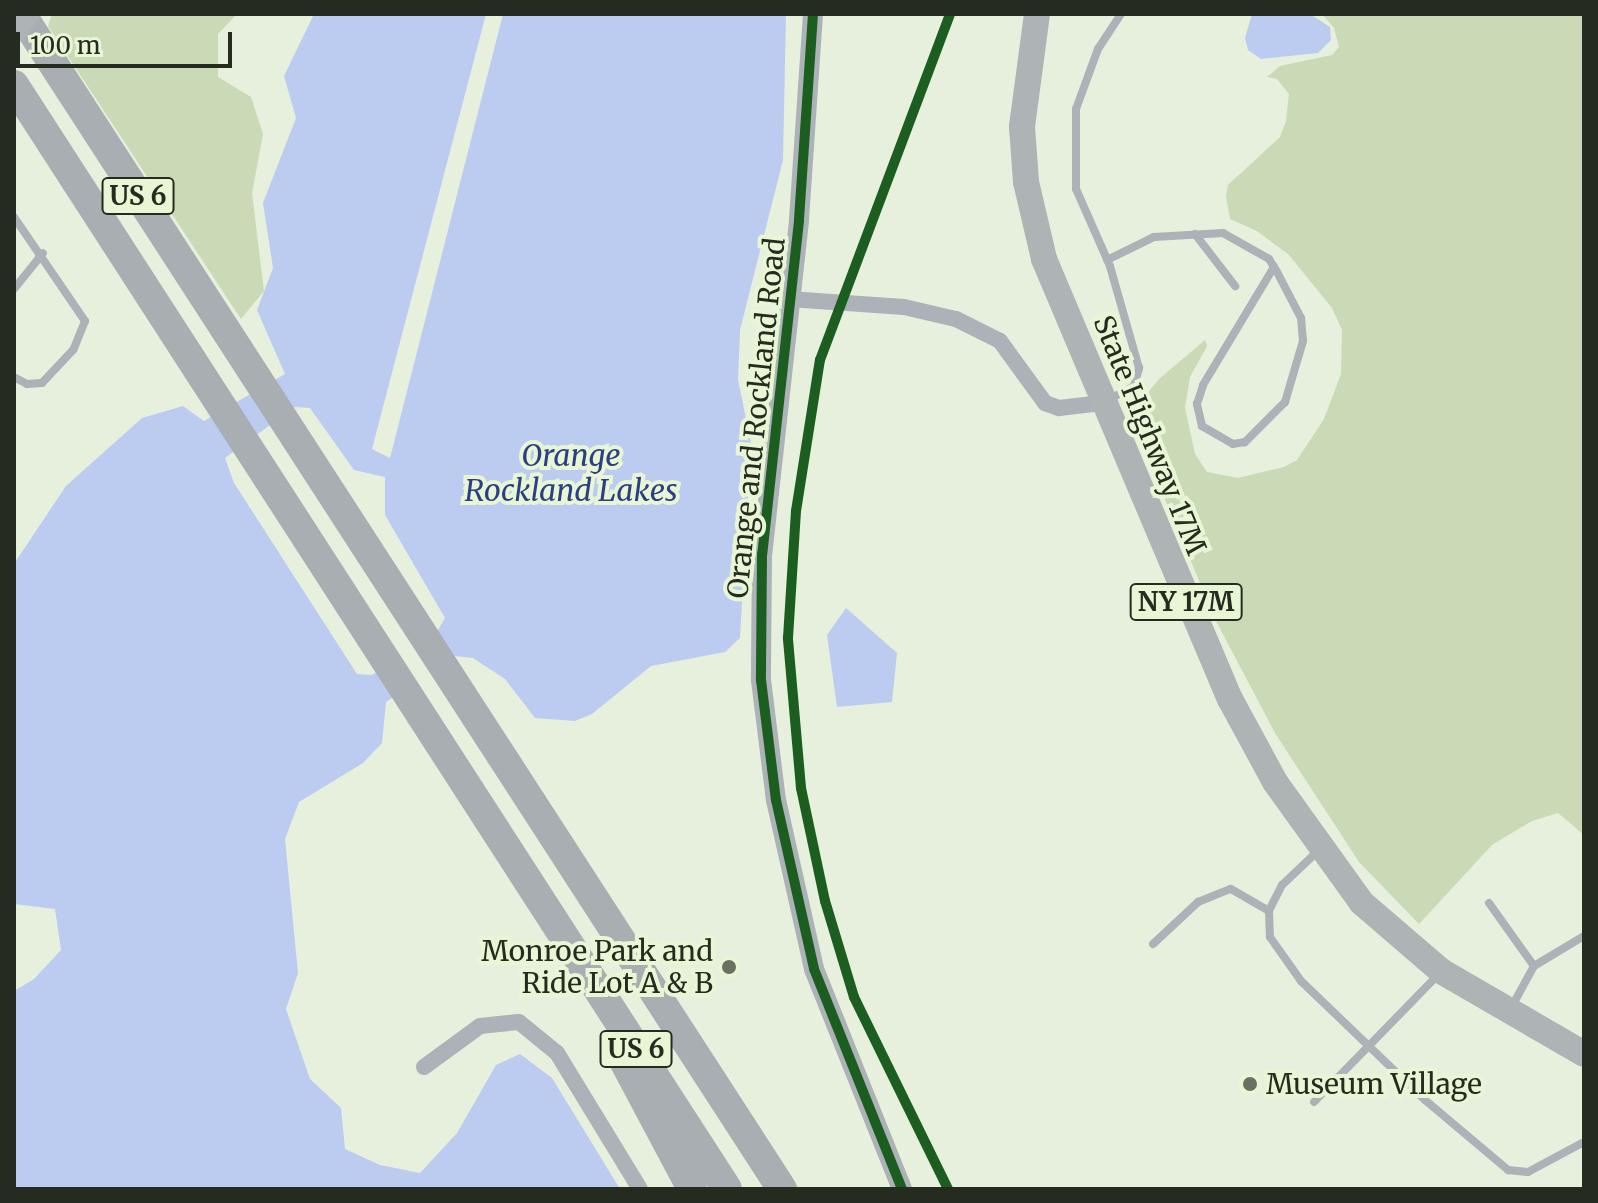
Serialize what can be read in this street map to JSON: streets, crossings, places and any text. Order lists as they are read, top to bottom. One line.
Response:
{"streets":{"highway":["US 6"],"main road":["State Highway 17M","NY 17M"],"street":["Orange and Rockland Road"]},"water":["Orange Rockland Lakes"],"places":["Monroe Park and Ride Lot A & B","Museum Village"],"scale_bar":"100 m"}
